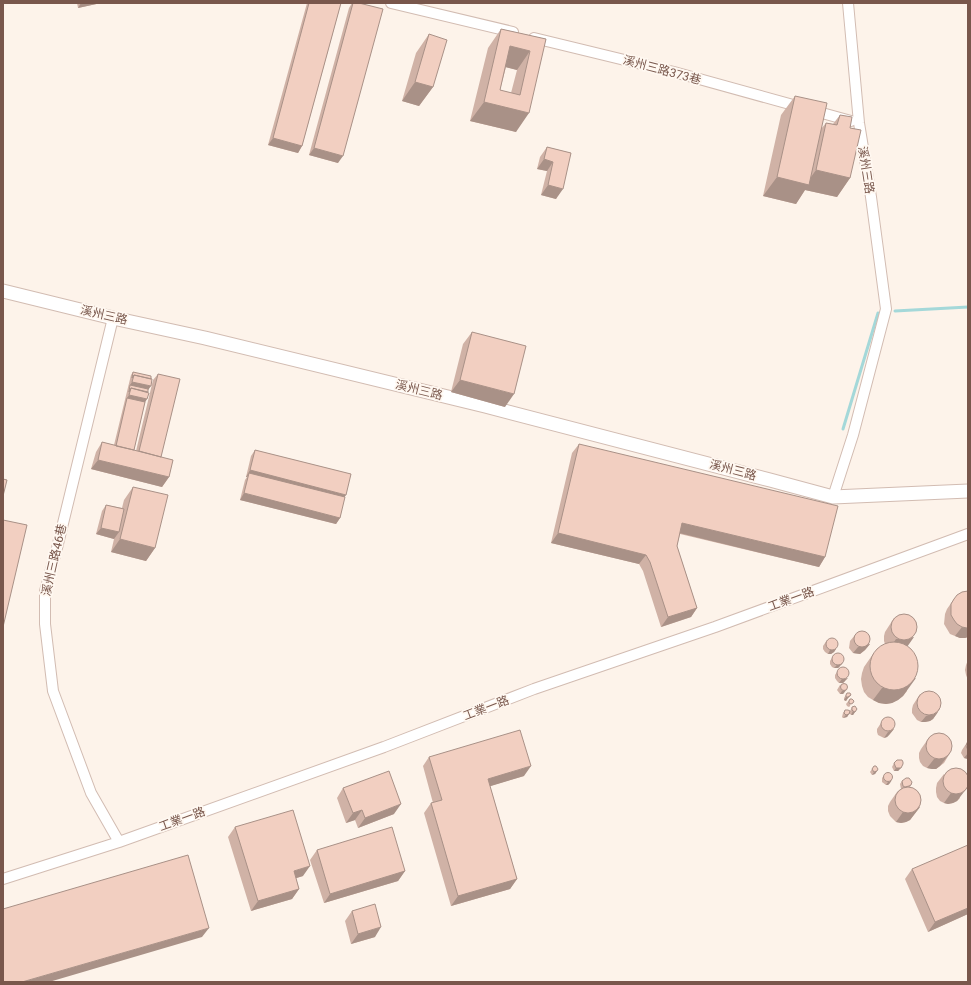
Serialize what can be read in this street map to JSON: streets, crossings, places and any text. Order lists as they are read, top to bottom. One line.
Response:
{"streets":{"street":["溪州三路373巷","溪州三路","溪州三路46巷","工業一路"]},"crossings":[["溪州三路373巷","溪州三路"],["溪州三路","溪州三路46巷"],["溪州三路46巷","工業一路"]]}
